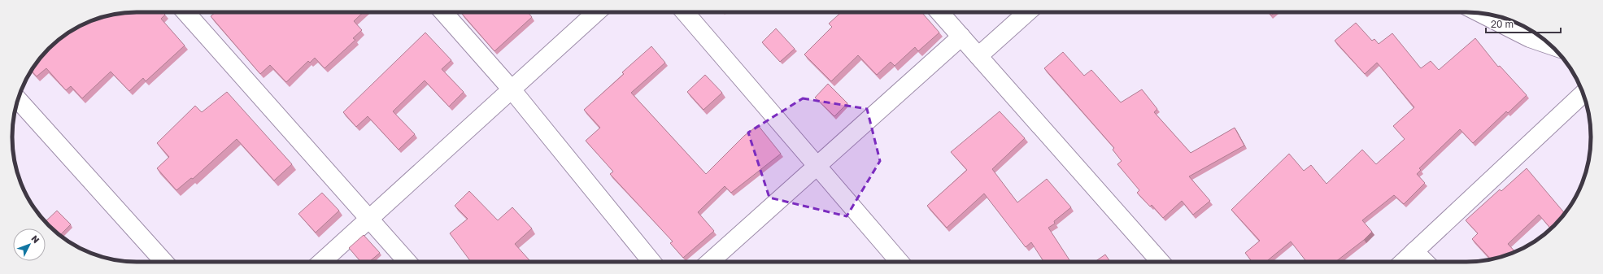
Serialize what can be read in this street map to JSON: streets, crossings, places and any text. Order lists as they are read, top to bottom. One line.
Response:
{"scale_bar":"20 m","north":"top right"}
